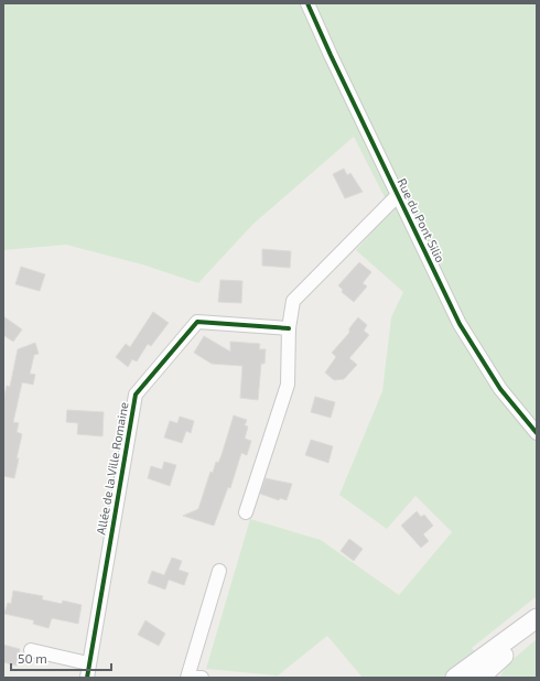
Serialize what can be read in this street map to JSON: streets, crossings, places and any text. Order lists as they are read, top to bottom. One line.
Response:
{"streets":{"street":["Rue du Pont Silio","Allée de la Ville Romaine"]},"scale_bar":"50 m"}
